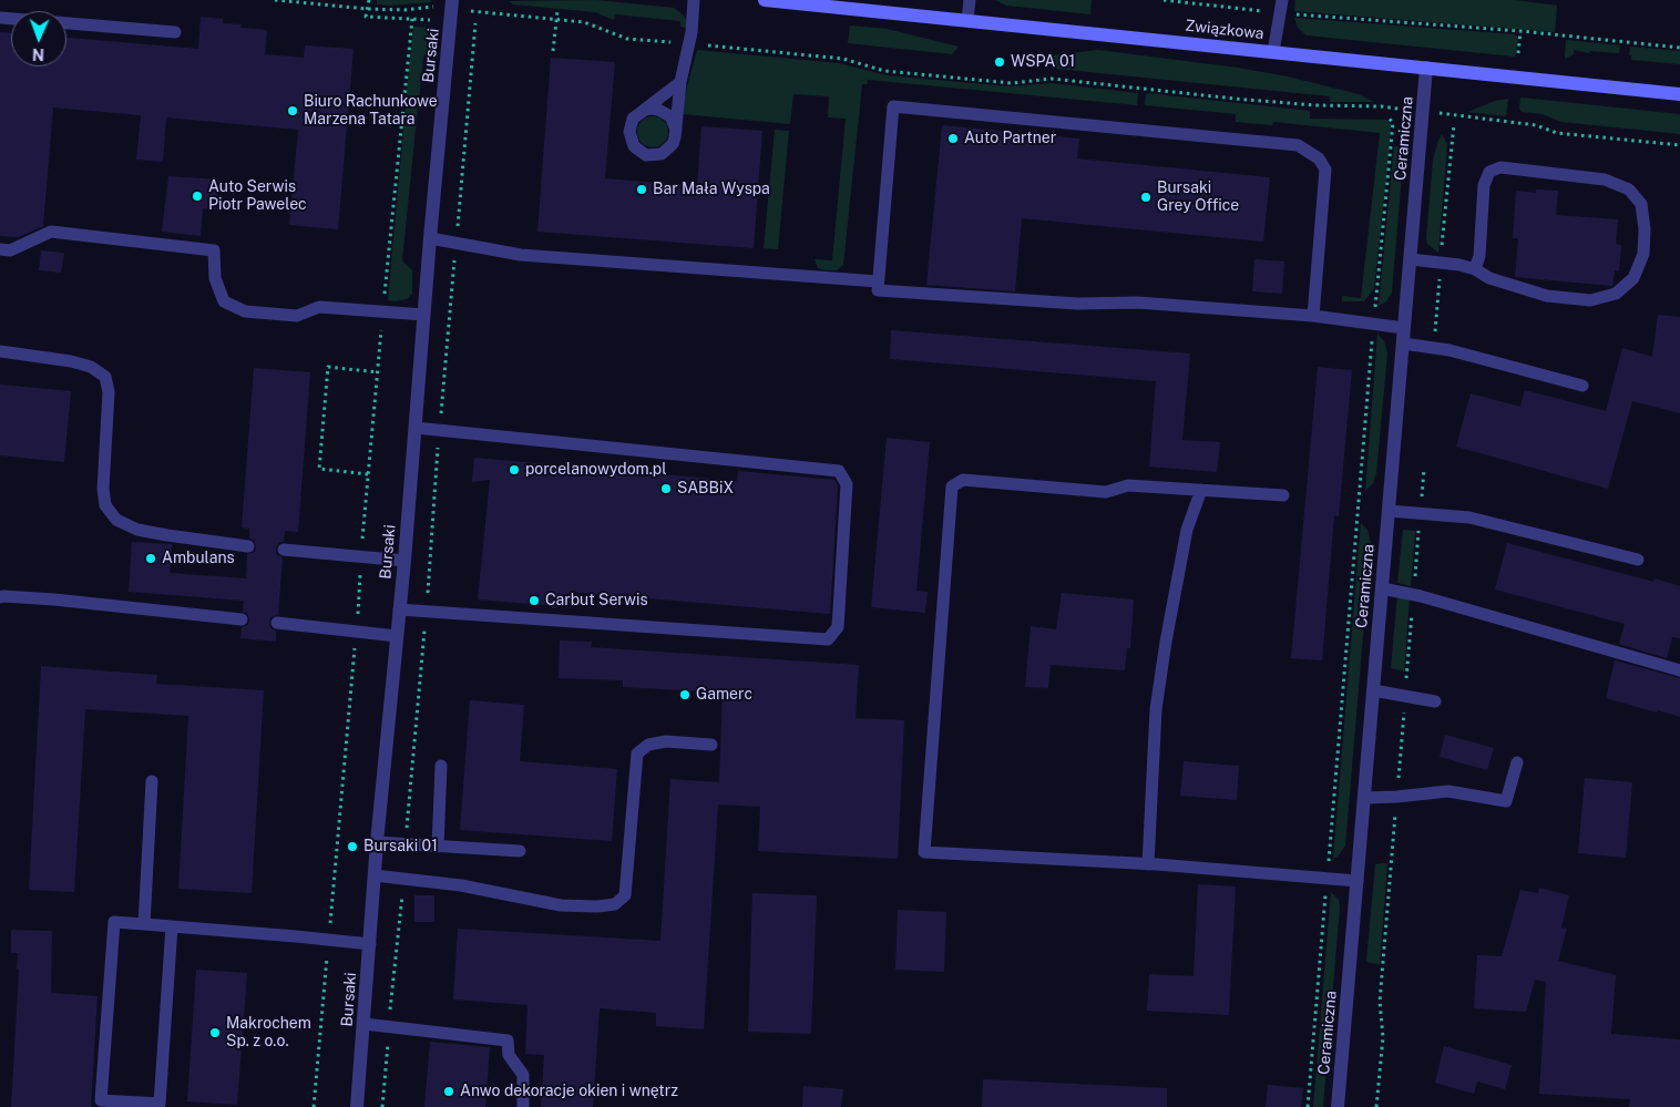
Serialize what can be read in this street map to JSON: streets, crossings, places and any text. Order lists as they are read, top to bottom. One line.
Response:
{"streets":{"street":["Związkowa","Bursaki","Ceramiczna"]},"crossings":[["Związkowa","Ceramiczna"]],"places":["WSPA 01","Biuro Rachunkowe Marzena Tatara","Auto Partner","Bar Mała Wyspa","Auto Serwis Piotr Pawelec","Bursaki Grey Office","porcelanowydom.pl","SABBiX","Ambulans","Carbut Serwis","Gamerc","Bursaki 01","Makrochem Sp. z o.o.","Anwo dekoracje okien i wnętrz"],"north":"bottom"}
